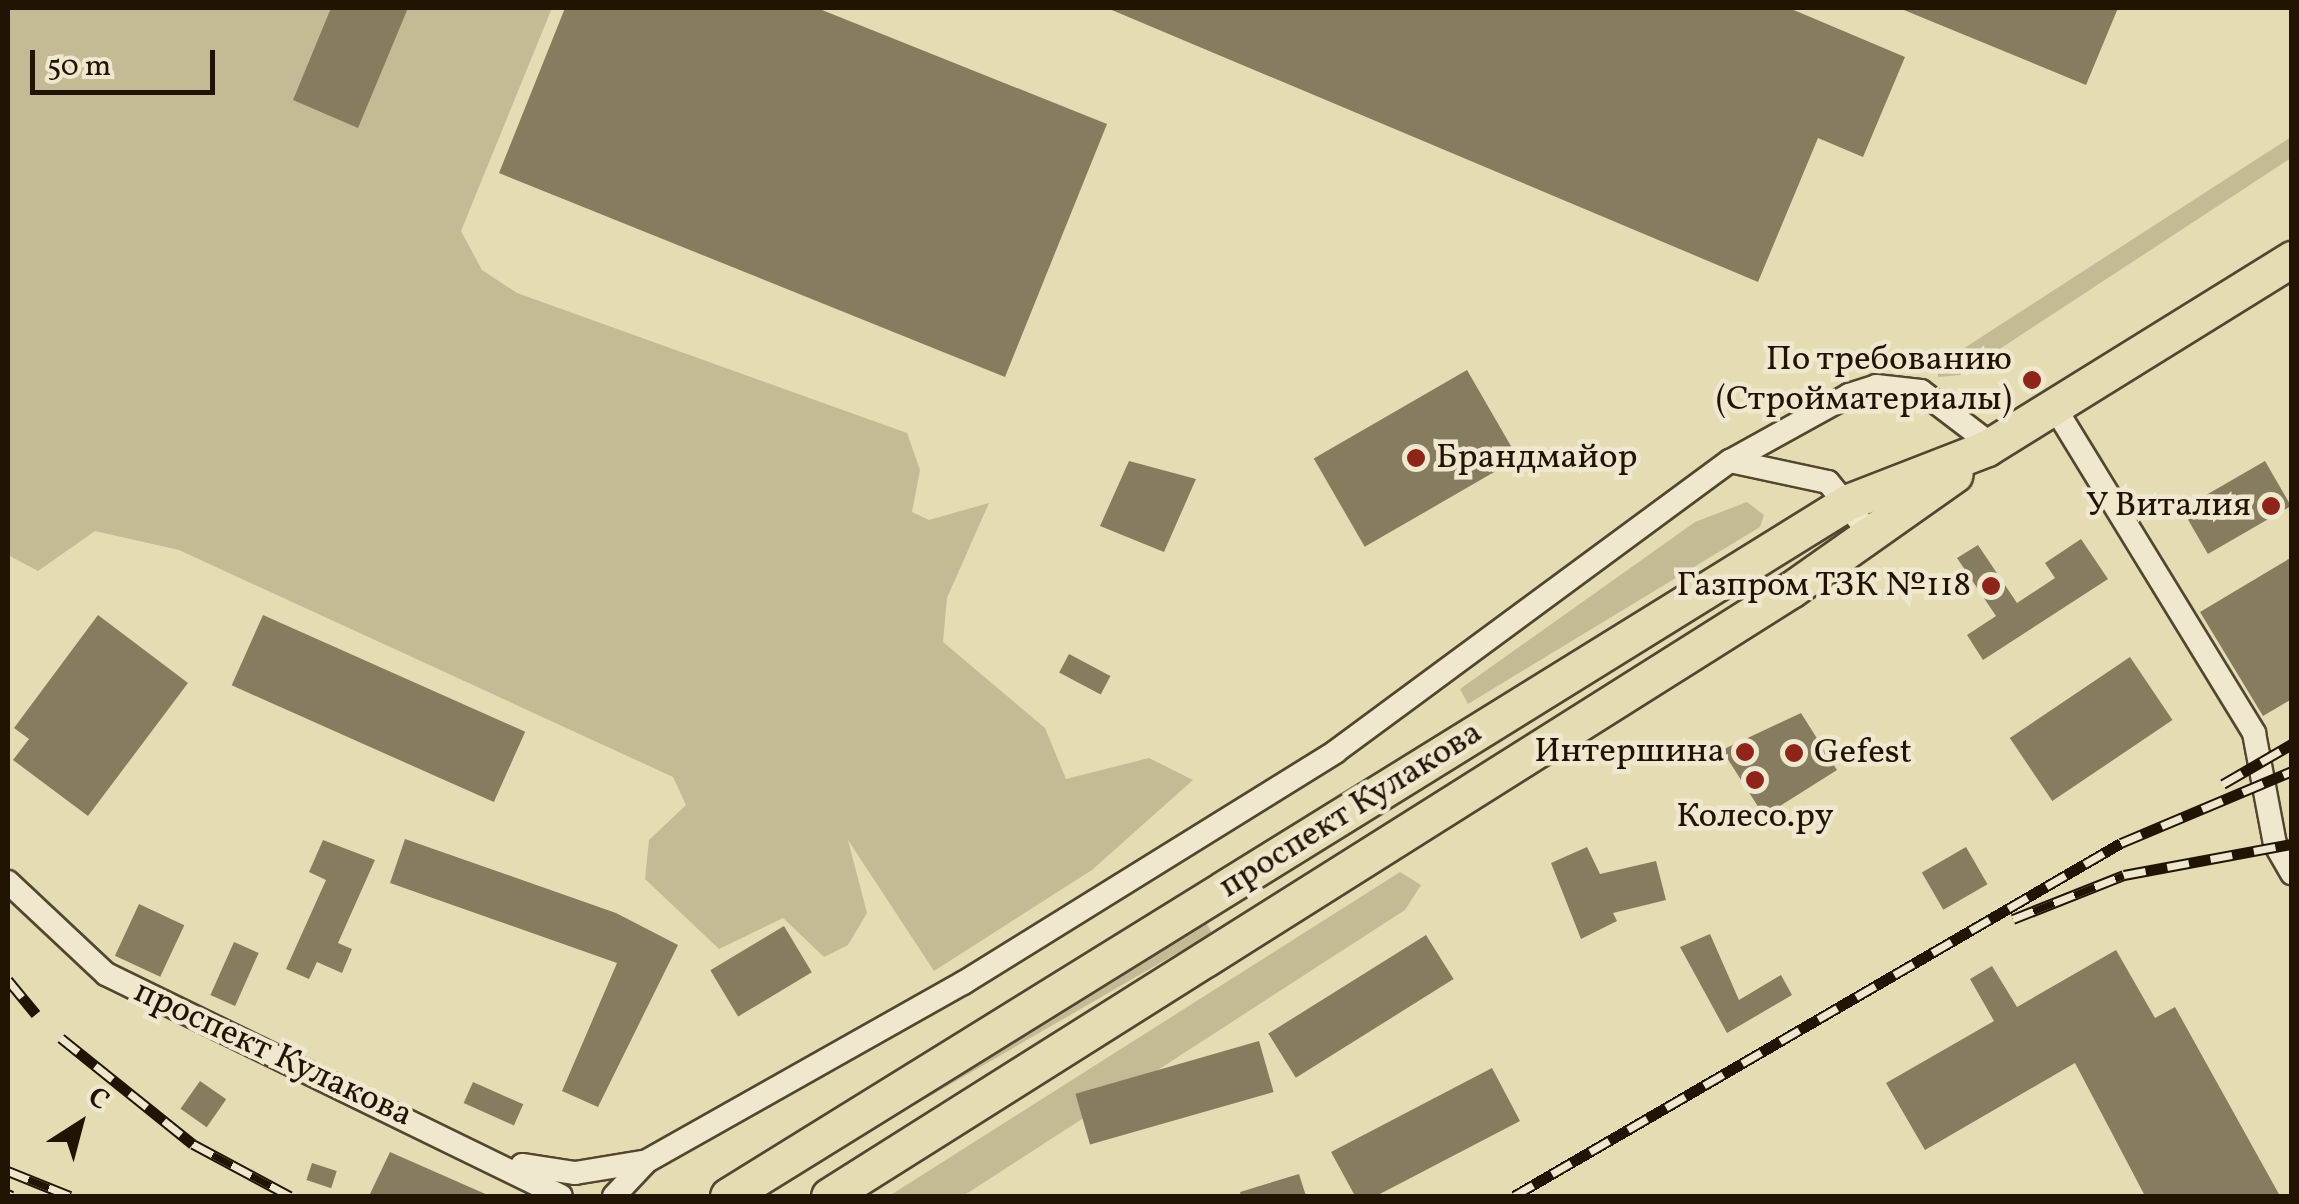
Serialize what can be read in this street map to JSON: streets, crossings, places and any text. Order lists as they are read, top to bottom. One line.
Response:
{"streets":{"main road":["проспект Кулакова"]},"places":["По требованию (Стройматериалы)","Брандмайор","У Виталия","Газпром ТЗК №118","Интершина","Gefest","Колесо.ру"],"scale_bar":"50 m","north":"top right"}
